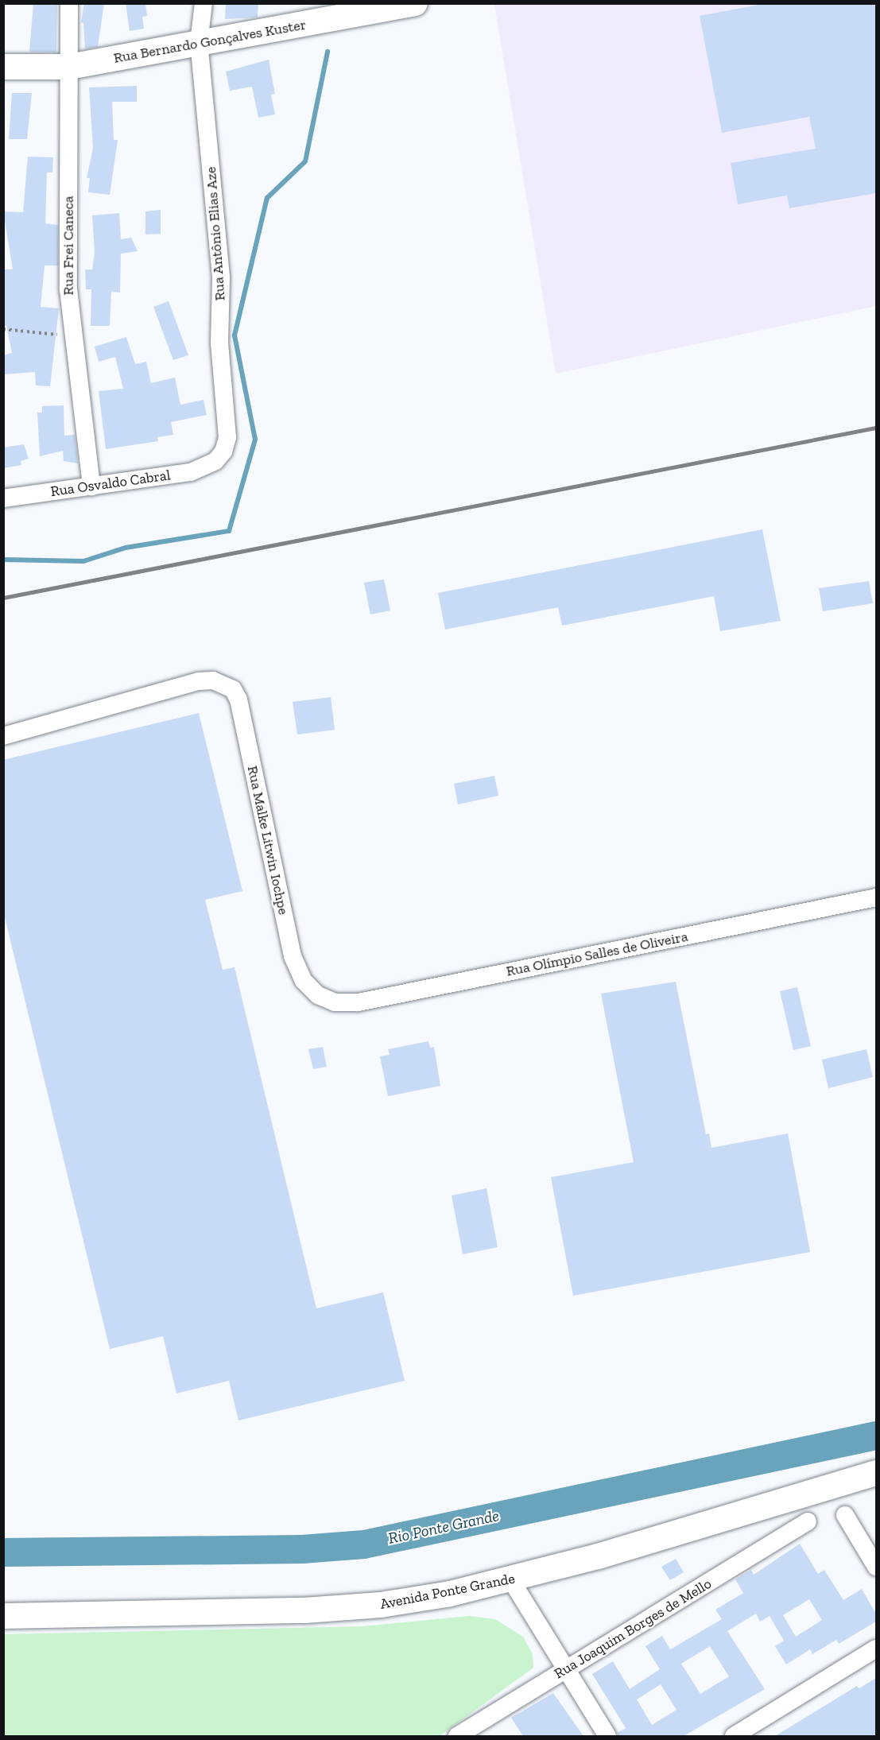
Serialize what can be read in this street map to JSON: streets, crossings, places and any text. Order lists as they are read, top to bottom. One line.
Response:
{"streets":{"street":["Rua Bernardo Gonçalves Kuster","Rua Antônio Elias Aze","Rua Frei Caneca","Rua Osvaldo Cabral","Rua Malke Litwin Iochpe","Rua Olímpio Salles de Oliveira","Avenida Ponte Grande","Rua Joaquim Borges de Mello"]},"crossings":[["Rua Bernardo Gonçalves Kuster","Rua Antônio Elias Aze"],["Rua Bernardo Gonçalves Kuster","Rua Frei Caneca"],["Rua Antônio Elias Aze","Rua Osvaldo Cabral"],["Rua Frei Caneca","Rua Osvaldo Cabral"],["Rua Malke Litwin Iochpe","Rua Olímpio Salles de Oliveira"]],"water":["Rio Ponte Grande"]}
